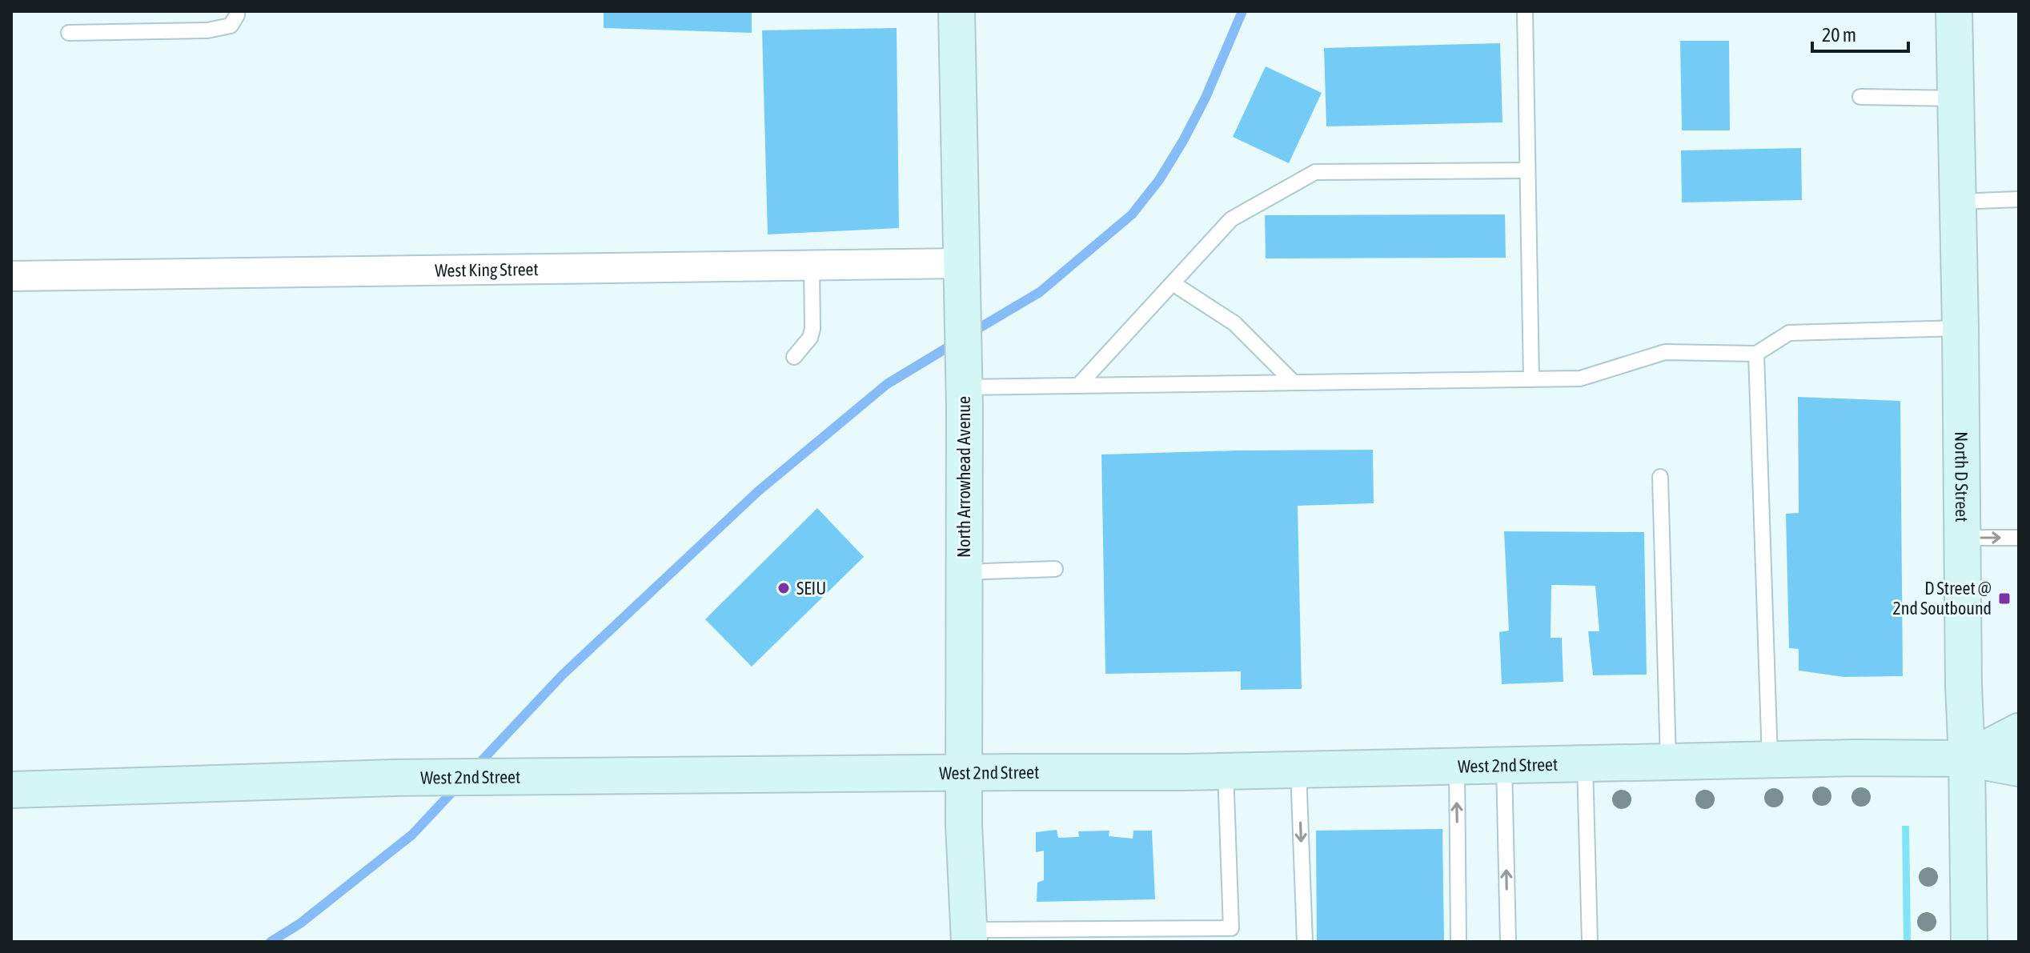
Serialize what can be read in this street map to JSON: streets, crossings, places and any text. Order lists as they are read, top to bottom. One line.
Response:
{"streets":{"main road":["North Arrowhead Avenue","North D Street","West 2nd Street"],"street":["West King Street"]},"crossings":[["West King Street","North Arrowhead Avenue"],["North Arrowhead Avenue","West 2nd Street"],["North D Street","West 2nd Street"]],"places":{"other":["SEIU"],"transit":["D Street @ 2nd Soutbound"]},"scale_bar":"20 m"}
